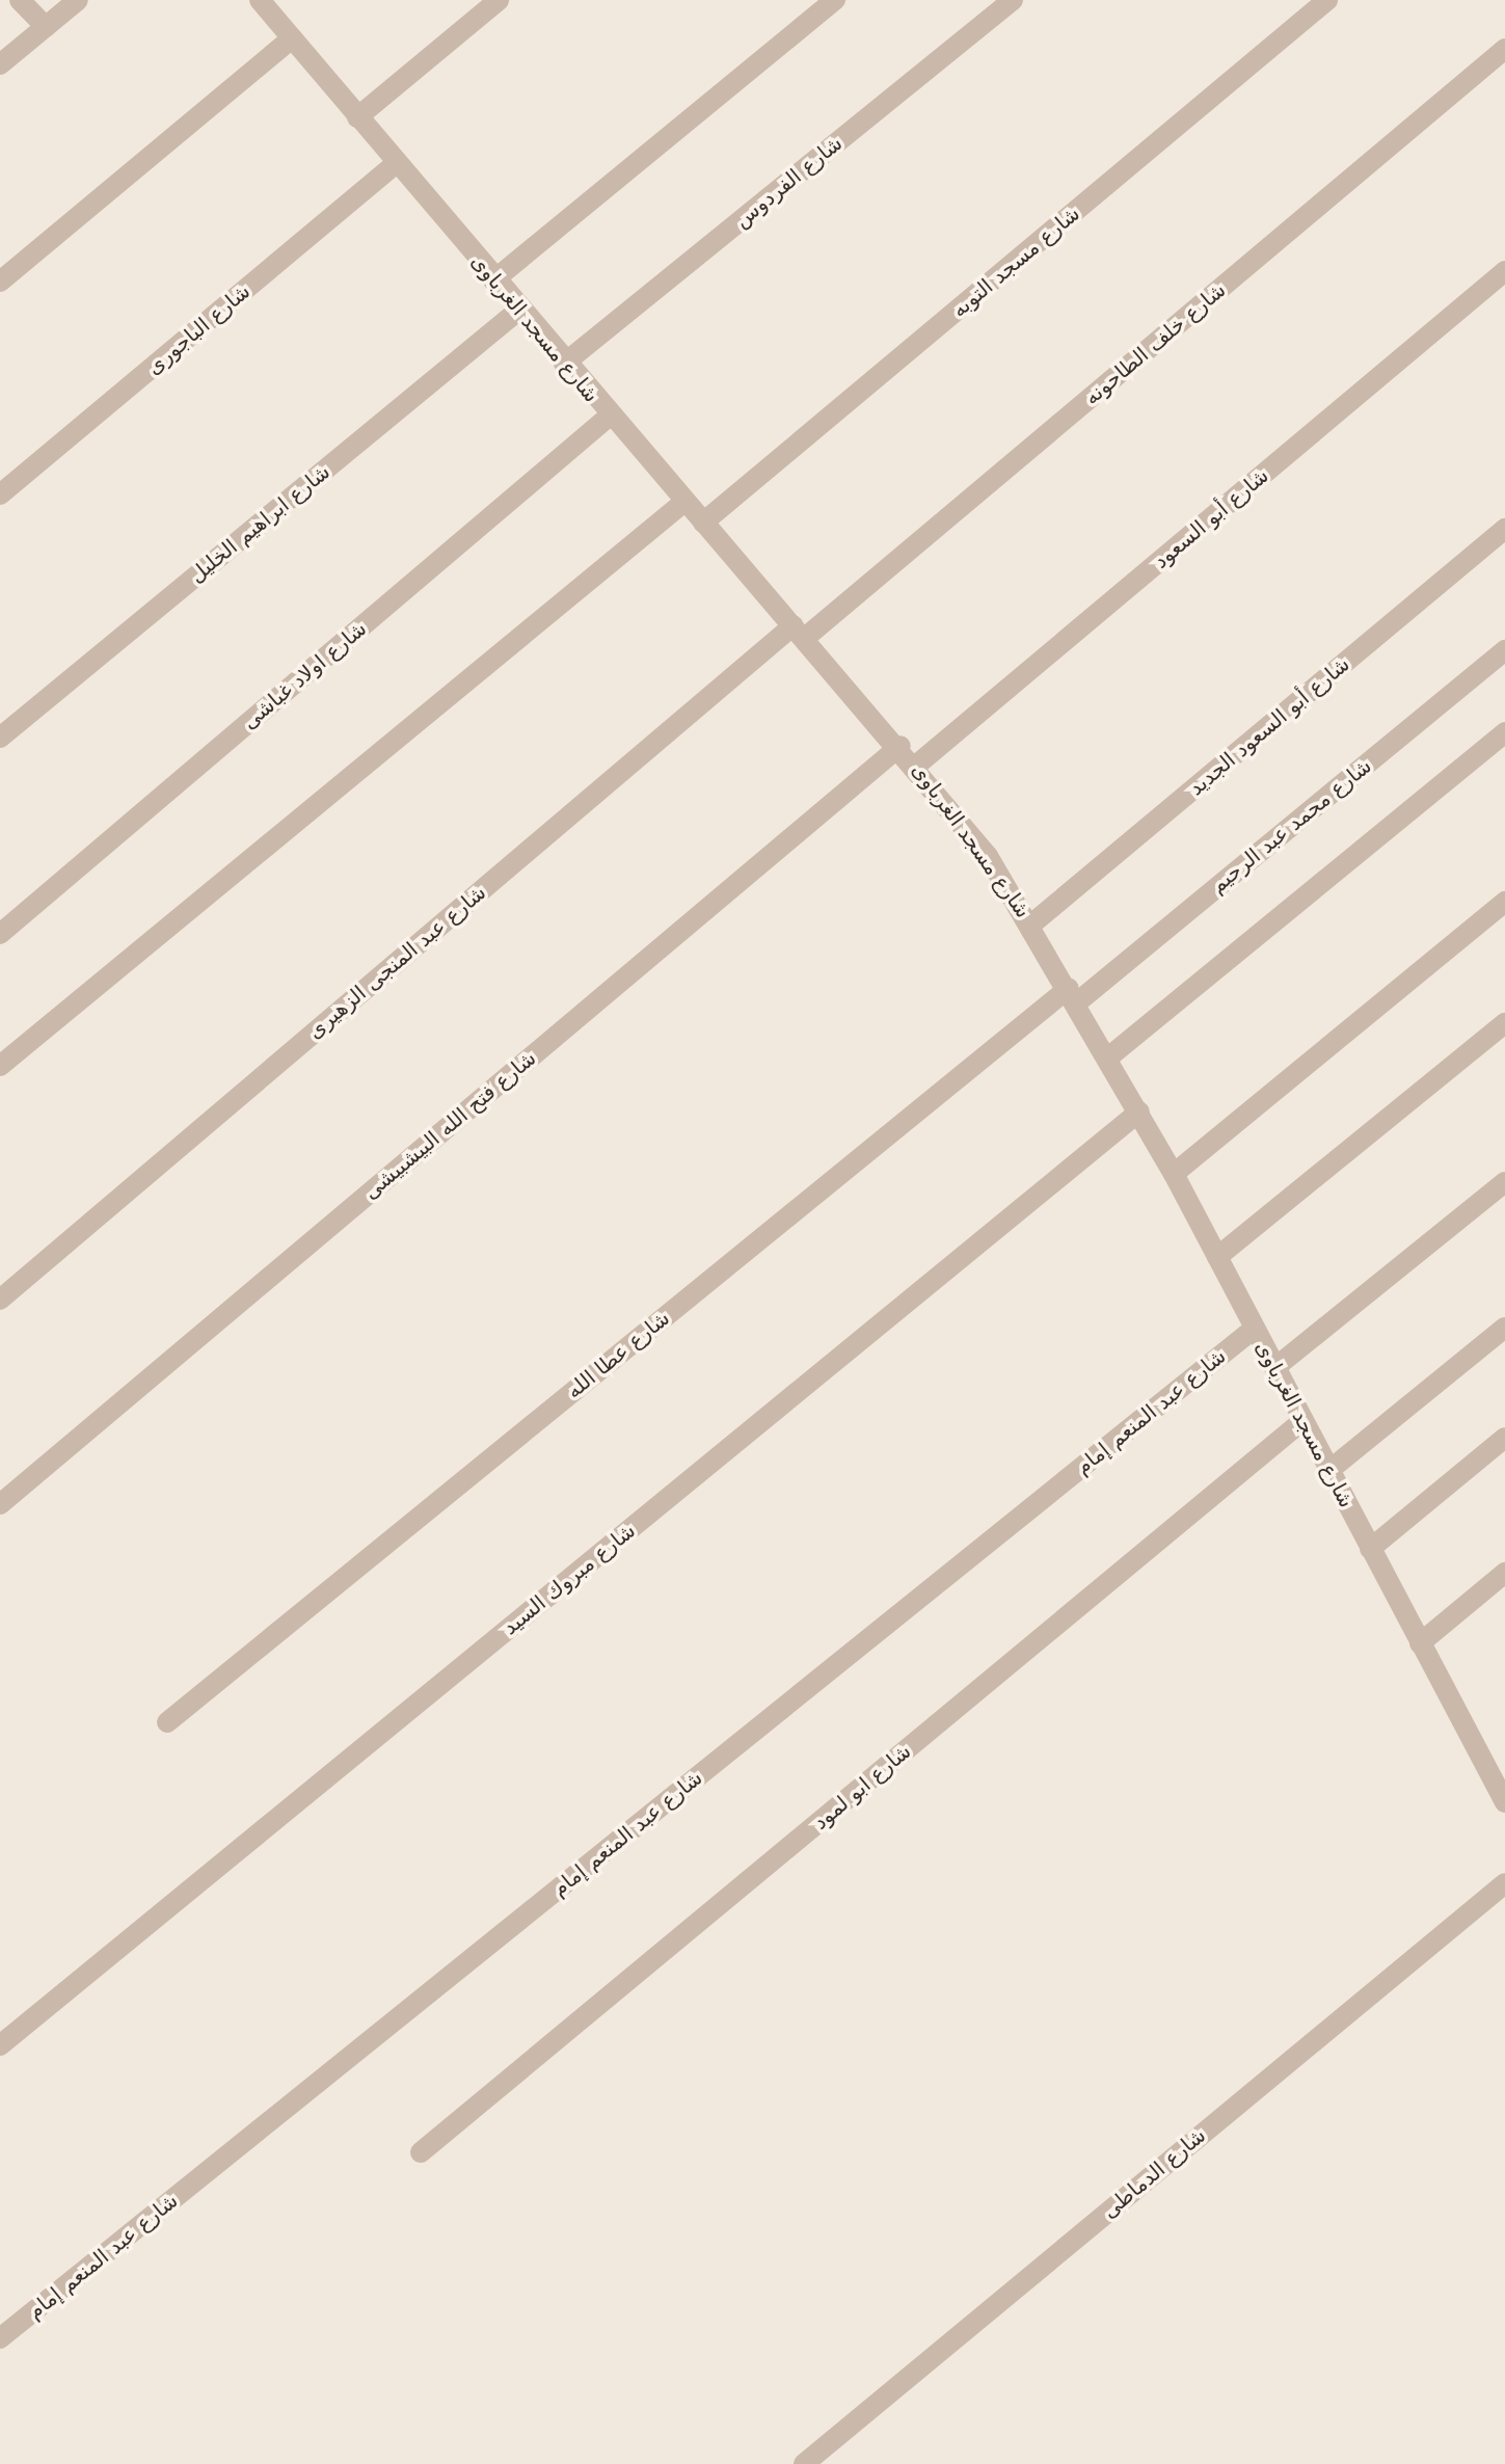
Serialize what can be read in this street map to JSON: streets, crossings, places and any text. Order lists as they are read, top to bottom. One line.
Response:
{"streets":{"street":["شارع الفردوس","شارع مسجد التوبه","شارع مسجد الغرباوى","شارع الباجورى","شارع خلف الطاحونه","شارع أبو السعود","شارع ابراهيم الخليل","شارع اولاد غباشى","شارع أبو السعود الجديد","شارع محمد عبد الرحيم","شارع عبد المنجى الزهيرى","شارع فتح الله البيشبيشى","شارع عطا الله","شارع عبد المنعم إمام","شارع مبروك السيد","شارع ابو لمود","شارع الدماطى"]},"crossings":[["شارع الفردوس","شارع مسجد الغرباوى"],["شارع مسجد التوبه","شارع مسجد الغرباوى"],["شارع مسجد الغرباوى","شارع الباجورى"],["شارع مسجد الغرباوى","شارع خلف الطاحونه"],["شارع مسجد الغرباوى","شارع أبو السعود"],["شارع مسجد الغرباوى","شارع ابراهيم الخليل"],["شارع مسجد الغرباوى","شارع اولاد غباشى"],["شارع مسجد الغرباوى","شارع أبو السعود الجديد"],["شارع مسجد الغرباوى","شارع محمد عبد الرحيم"],["شارع مسجد الغرباوى","شارع عبد المنجى الزهيرى"],["شارع مسجد الغرباوى","شارع فتح الله البيشبيشى"],["شارع مسجد الغرباوى","شارع عطا الله"],["شارع مسجد الغرباوى","شارع عبد المنعم إمام"],["شارع مسجد الغرباوى","شارع مبروك السيد"],["شارع مسجد الغرباوى","شارع ابو لمود"],["شارع خلف الطاحونه","شارع عبد المنجى الزهيرى"],["شارع محمد عبد الرحيم","شارع عطا الله"]]}
